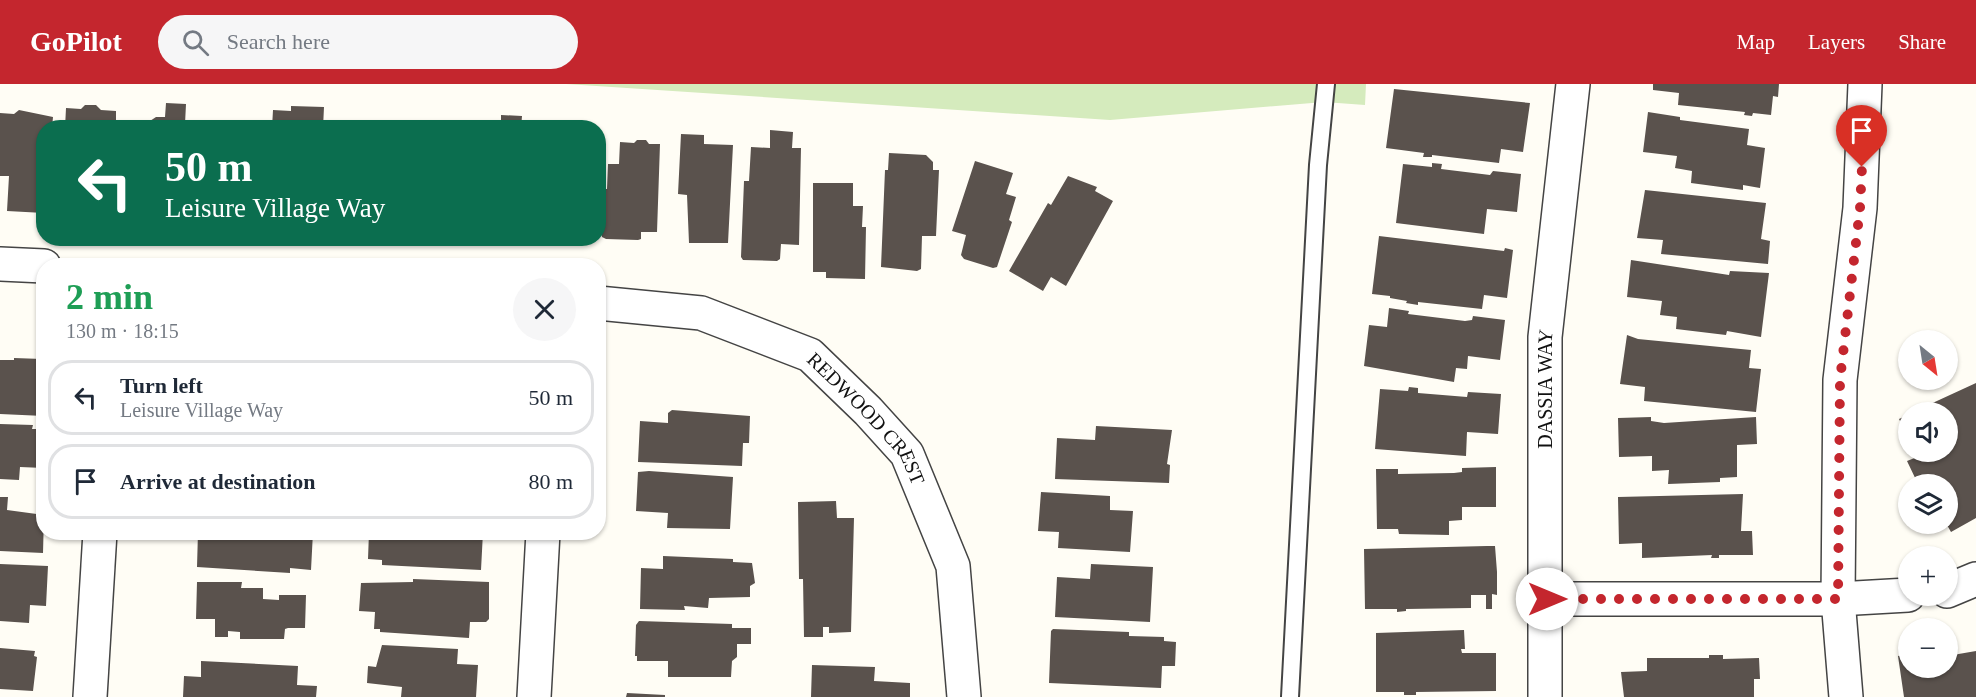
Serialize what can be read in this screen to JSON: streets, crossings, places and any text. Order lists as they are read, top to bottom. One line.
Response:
{"streets":{"street":["DASSIA WAY","REDWOOD CREST"]},"north":"bottom right","page":{"header":"GoPilot","search":"Search here","nav":["Map","Layers","Share"],"turn":["50 m","Leisure Village Way"],"heading":["2 min","130 m · 18:15"],"map_buttons":["+","−"],"list":[{"name":"Turn left","note":"Leisure Village Way","value":"50 m"},{"name":"Arrive at destination","value":"80 m"}]}}
